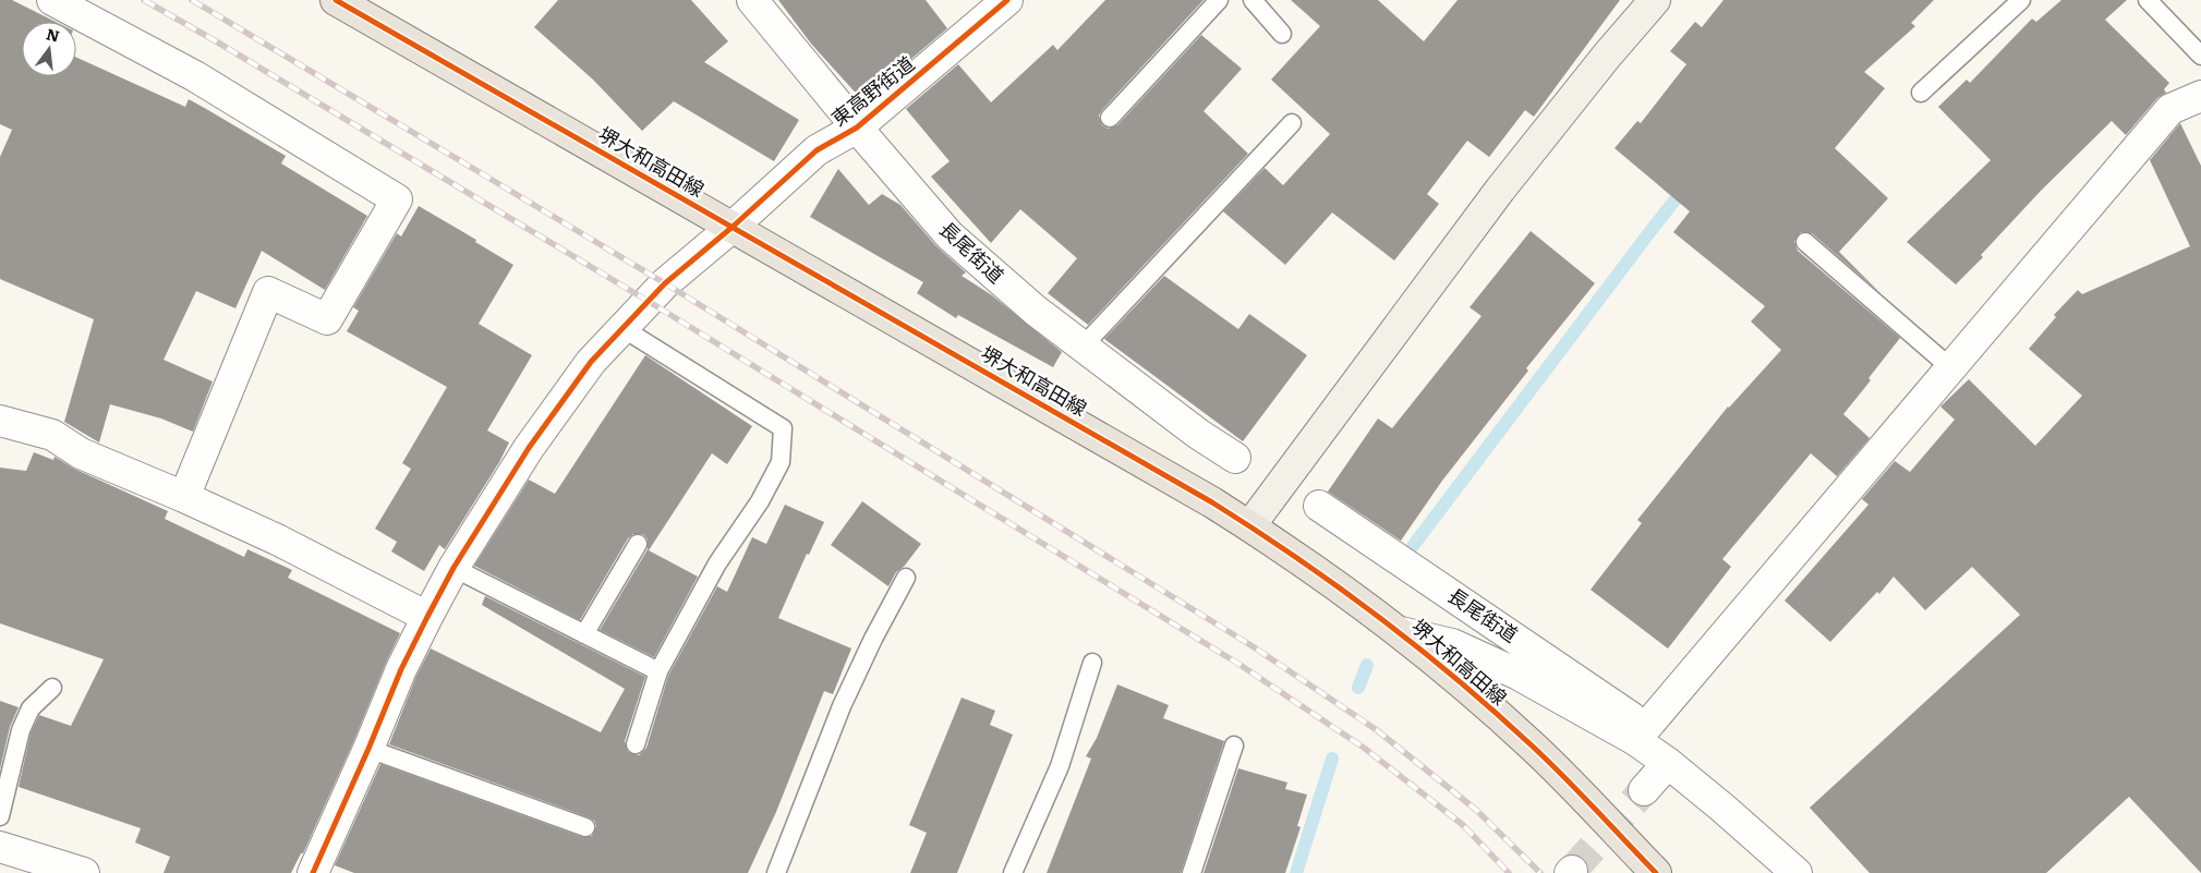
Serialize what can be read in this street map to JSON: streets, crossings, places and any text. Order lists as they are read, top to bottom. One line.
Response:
{"streets":{"main road":["堺大和高田線"],"street":["東高野街道","長尾街道"]},"crossings":[["東高野街道","堺大和高田線"],["東高野街道","長尾街道"]],"north":"top"}
